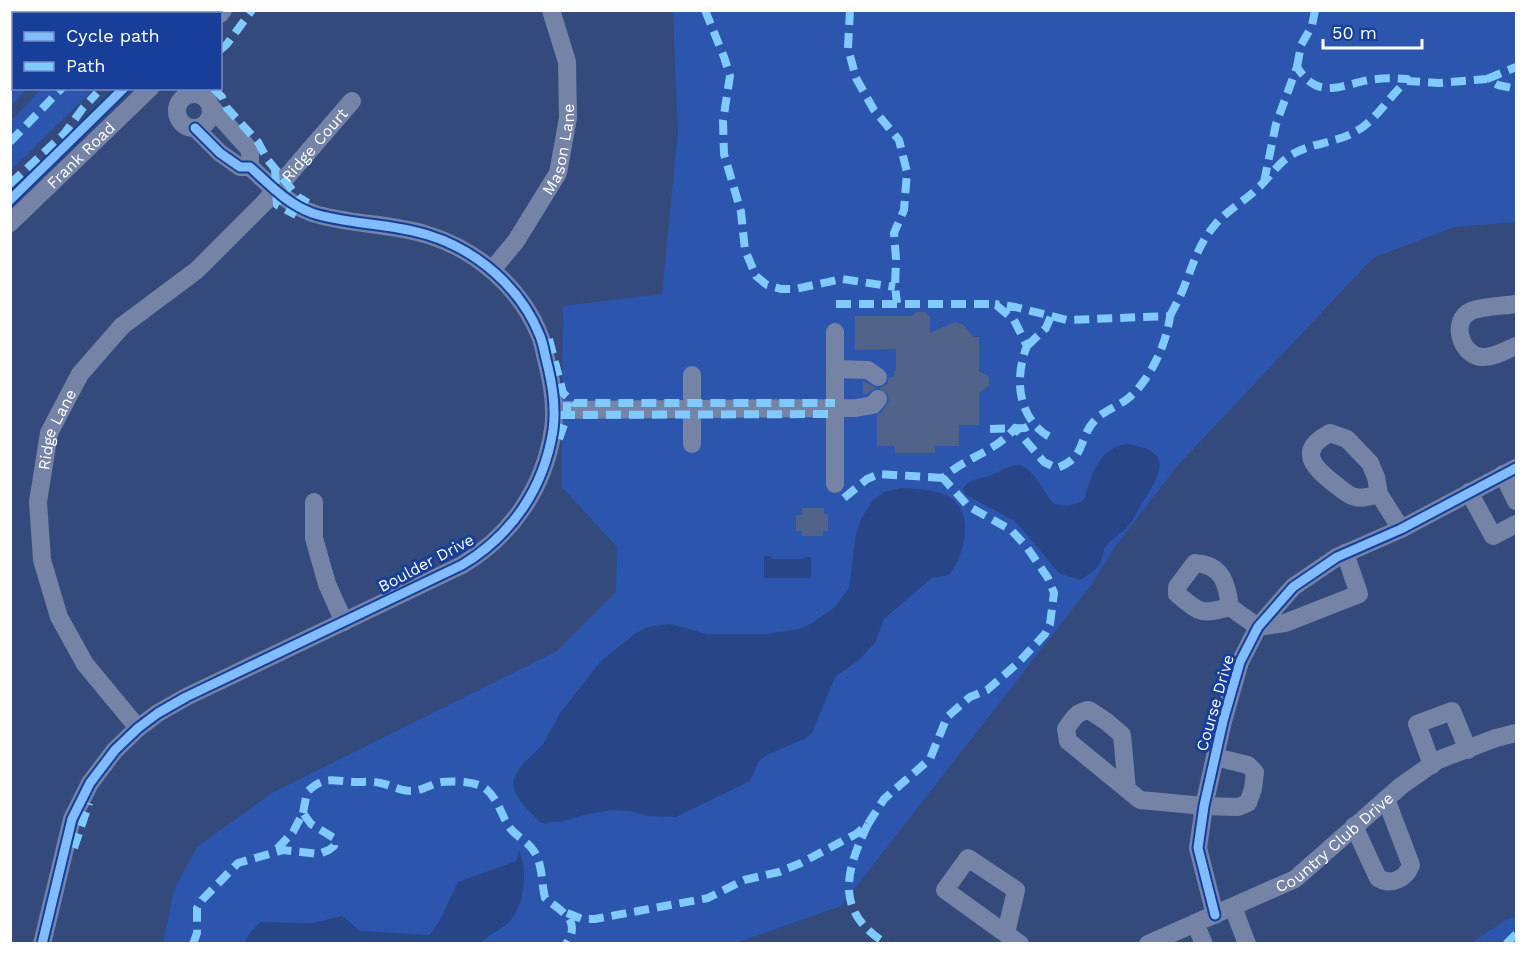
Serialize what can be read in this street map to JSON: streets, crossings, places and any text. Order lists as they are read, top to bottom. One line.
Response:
{"streets":{"street":["Ridge Court","Mason Lane","Frank Road","Ridge Lane","Boulder Drive","Course Drive","Country Club Drive"]},"crossings":[["Ridge Court","Ridge Lane"],["Ridge Court","Boulder Drive"],["Mason Lane","Boulder Drive"],["Ridge Lane","Boulder Drive"],["Course Drive","Country Club Drive"]],"legend":["Cycle path","Path"],"scale_bar":"50 m"}
